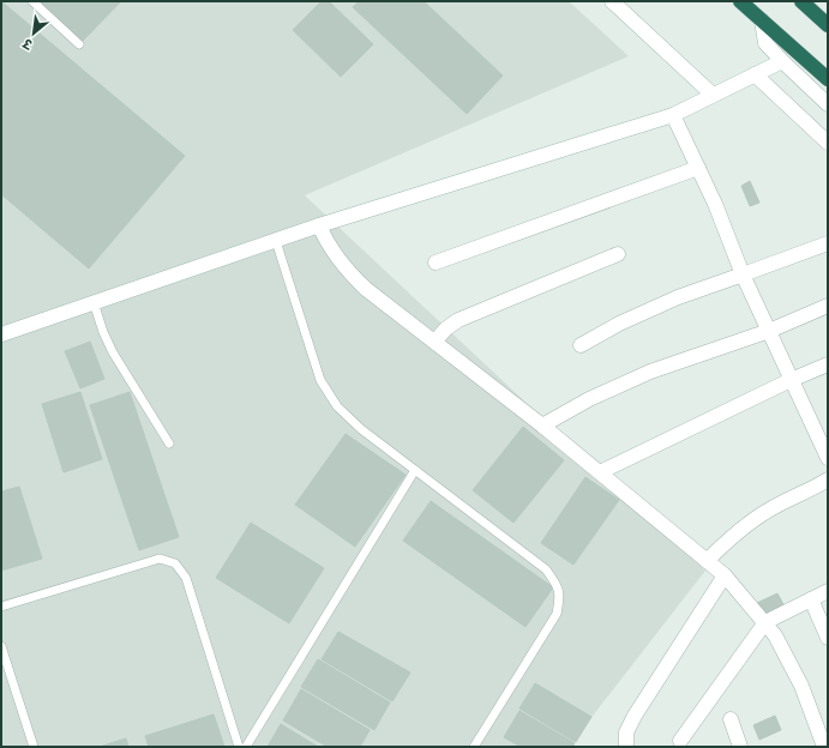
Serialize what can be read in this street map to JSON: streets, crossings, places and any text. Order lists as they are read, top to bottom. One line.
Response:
{"north":"bottom left"}
